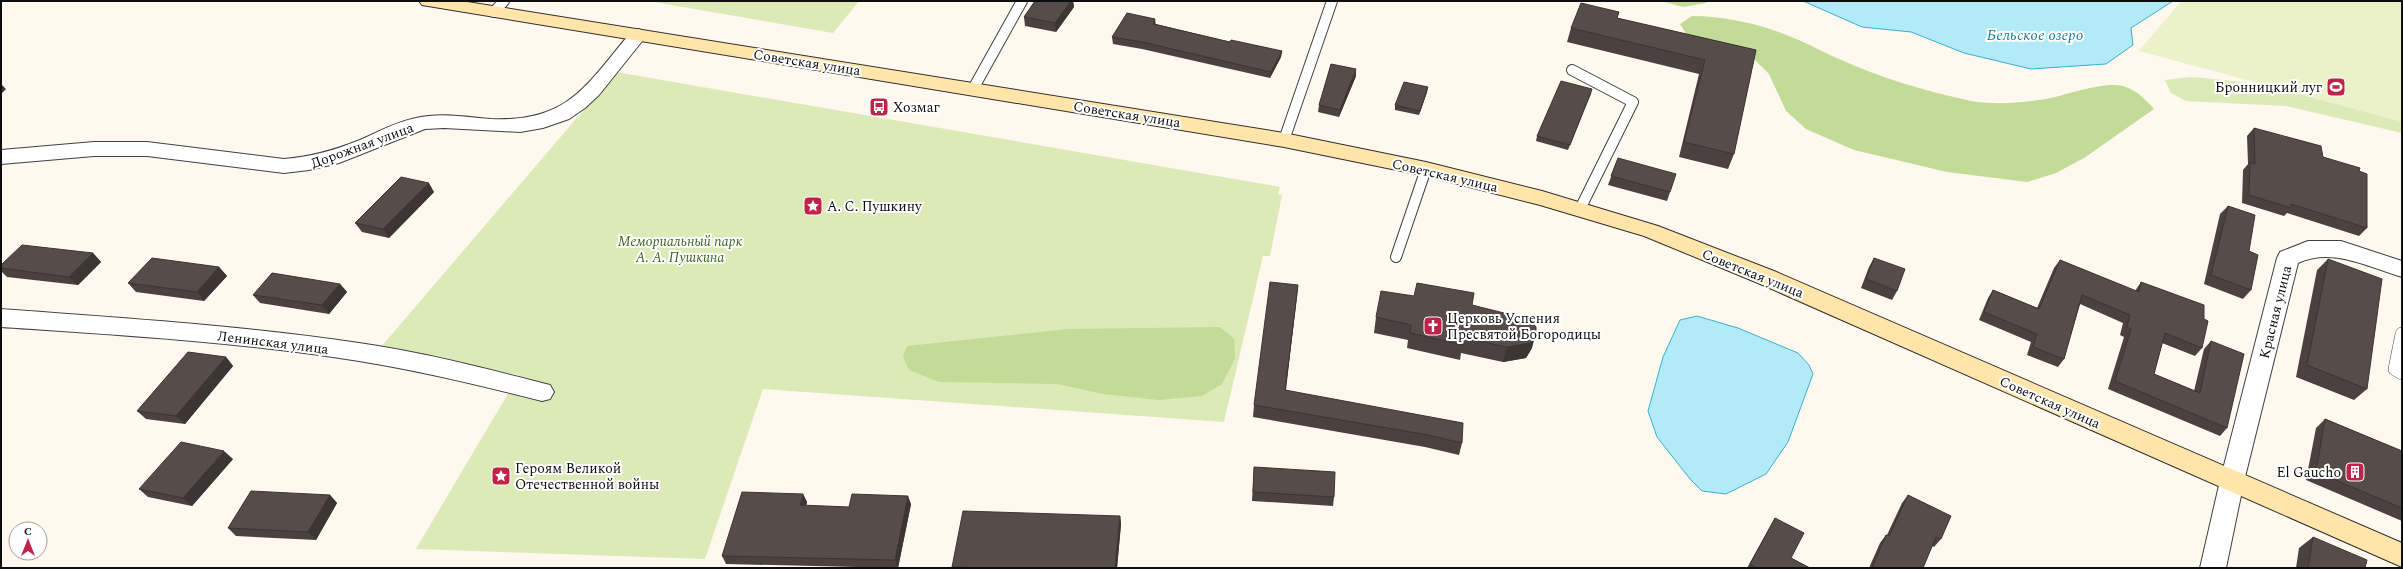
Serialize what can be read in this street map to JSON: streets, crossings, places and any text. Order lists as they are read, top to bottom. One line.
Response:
{"streets":{"main road":["Советская улица"],"street":["Дорожная улица","Красная улица","Ленинская улица"]},"crossings":[["Советская улица","Дорожная улица"],["Советская улица","Красная улица"]],"water":["Бельское озеро"],"parks":["Мемориальный парк А. А. Пушкина"],"places":{"sports":["Бронницкий луг"],"bus stop":["Хозмаг"],"place":["А. С. Пушкину","Героям Великой Отечественной войны"],"church":["Церковь Успения Пресвятой Богородицы"],"building":["El Gaucho"]},"north":"top"}
